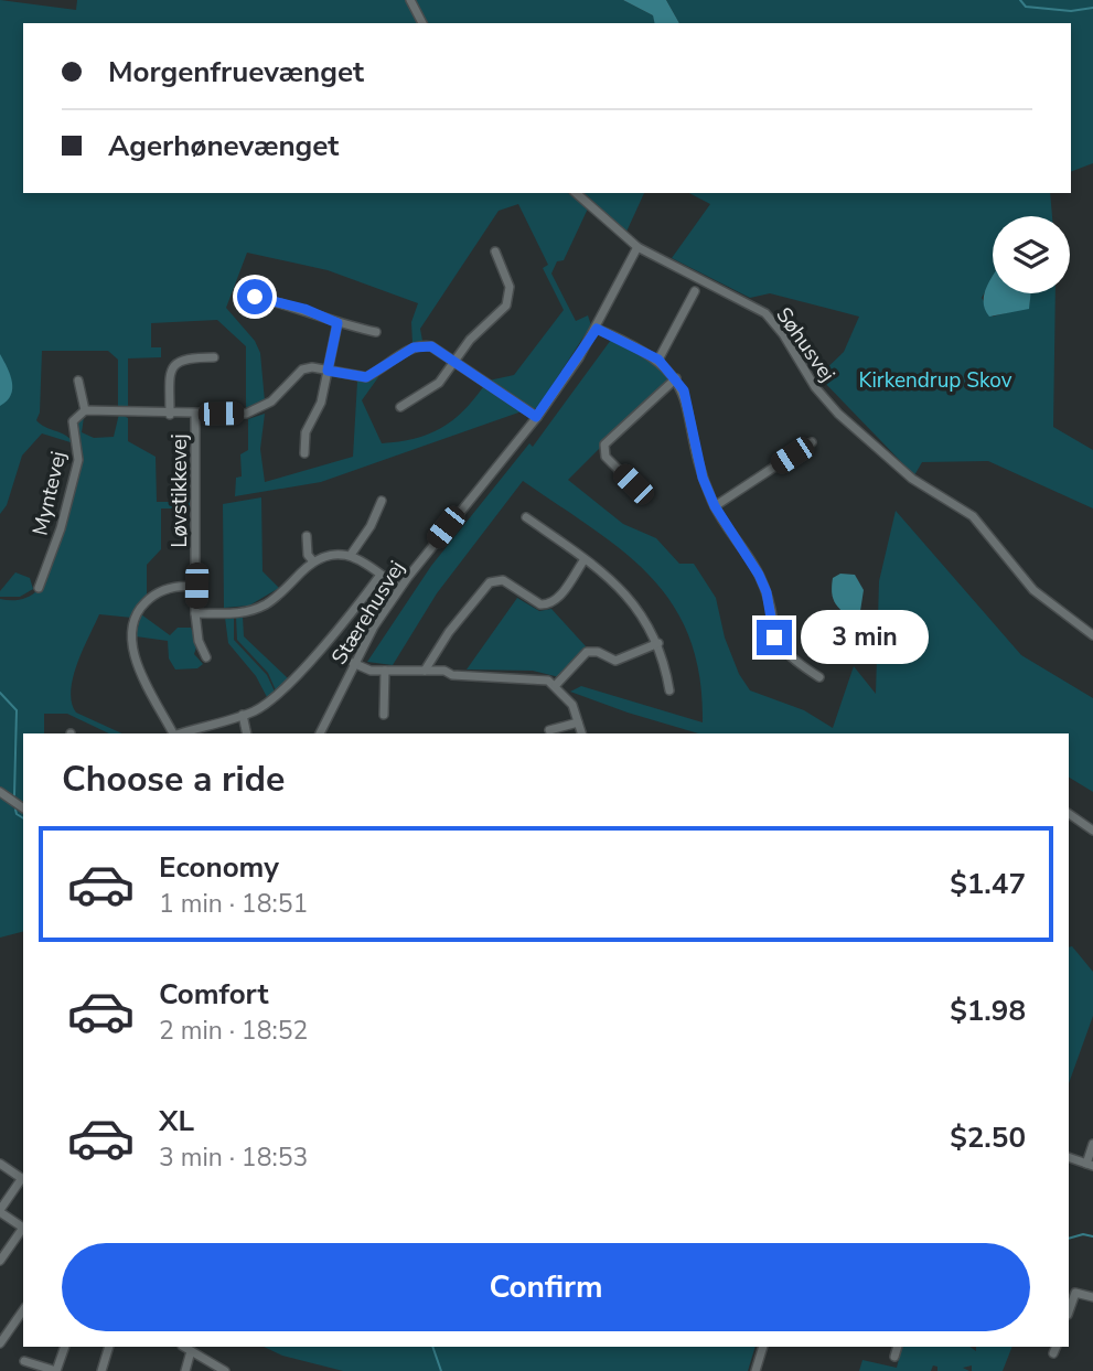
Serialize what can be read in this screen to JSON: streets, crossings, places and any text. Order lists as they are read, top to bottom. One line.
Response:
{"streets":{"street":["Søhusvej","Løvstikkevej","Myntevej","Stærehusvej"]},"crossings":[["Søhusvej","Stærehusvej"]],"parks":["Kirkendrup Skov"],"page":{"banner":["Morgenfruevænget","Agerhønevænget"],"bubble":"3 min","heading":"Choose a ride","list":[{"name":"Economy","note":"1 min · 18:51","value":"$1.47"},{"name":"Comfort","note":"2 min · 18:52","value":"$1.98"},{"name":"XL","note":"3 min · 18:53","value":"$2.50"}],"buttons":"Confirm"}}
